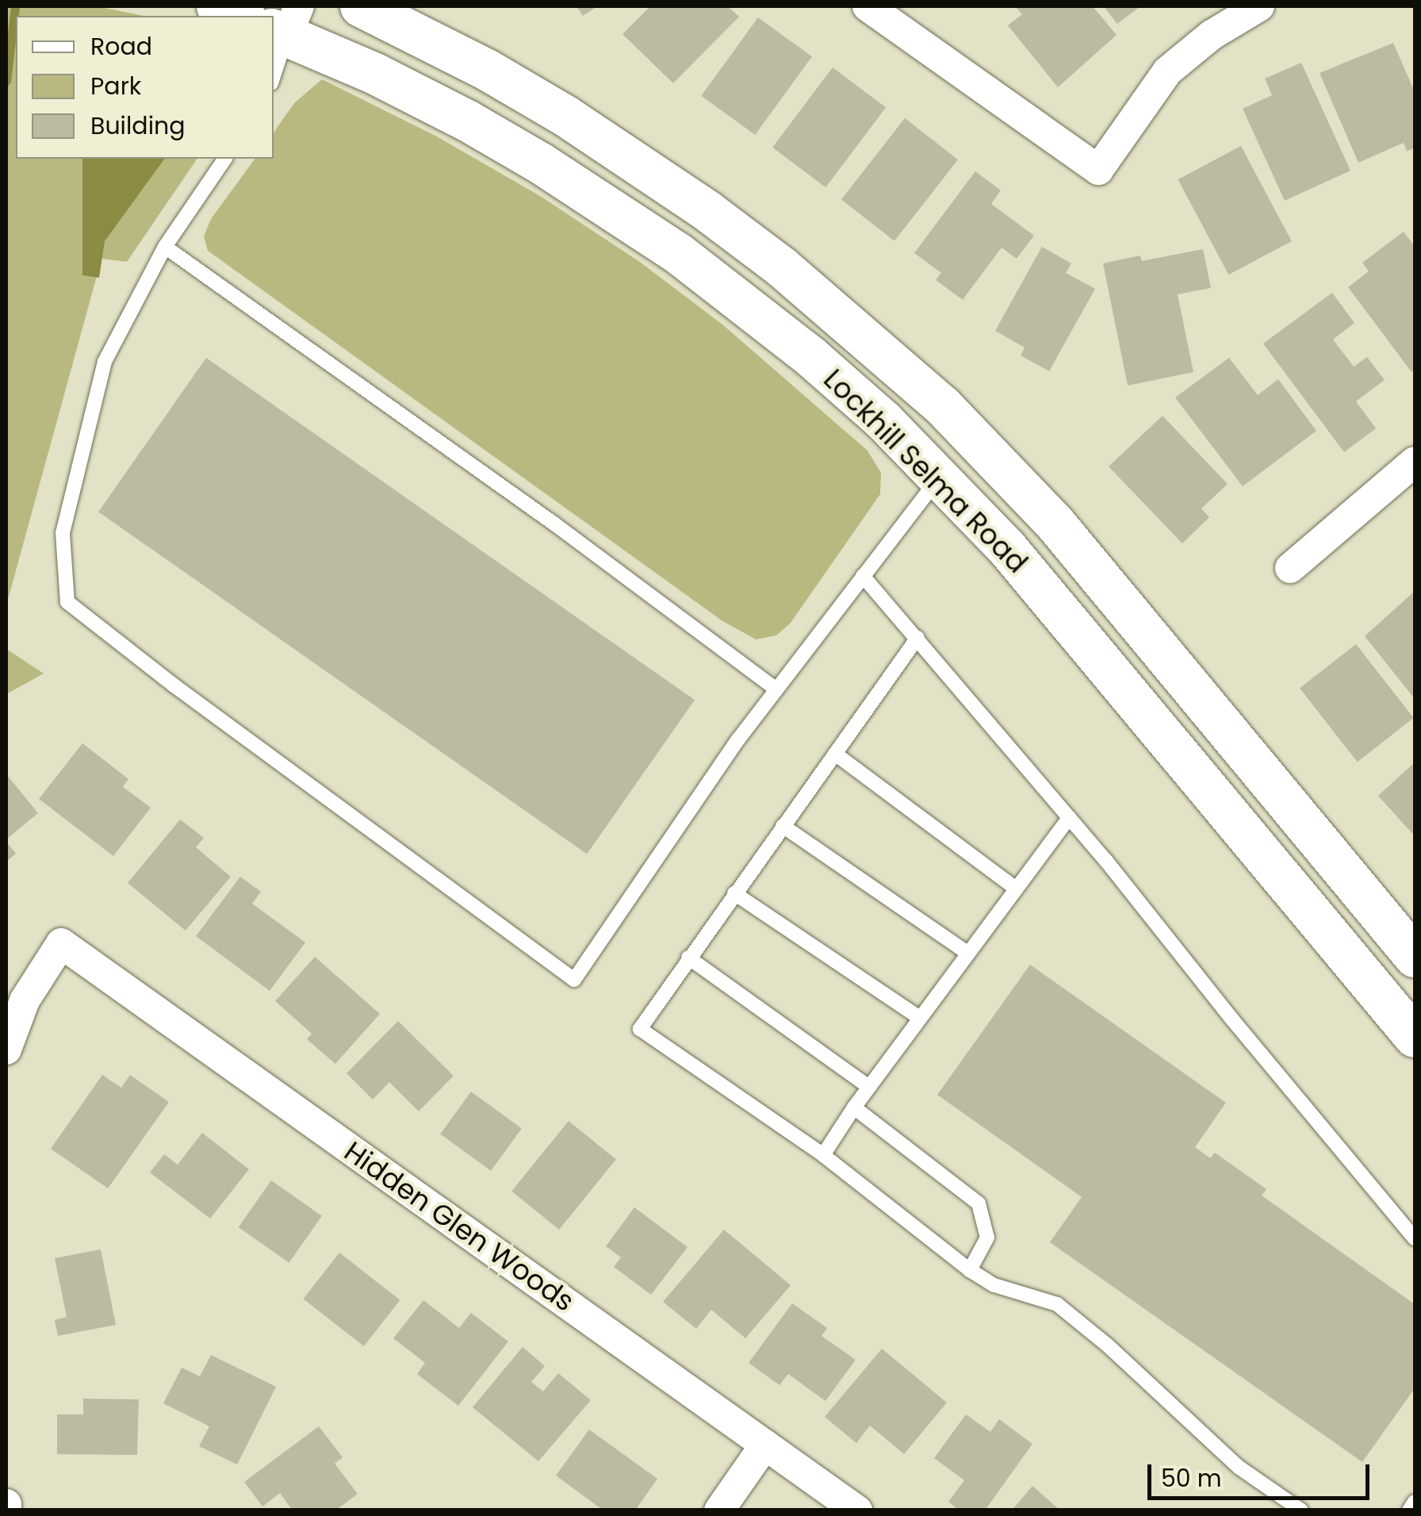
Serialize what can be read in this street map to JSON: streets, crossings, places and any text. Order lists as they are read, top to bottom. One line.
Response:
{"streets":{"main road":["Lockhill Selma Road"],"street":["Hidden Glen Woods"]},"legend":["Road","Park","Building"],"scale_bar":"50 m"}
